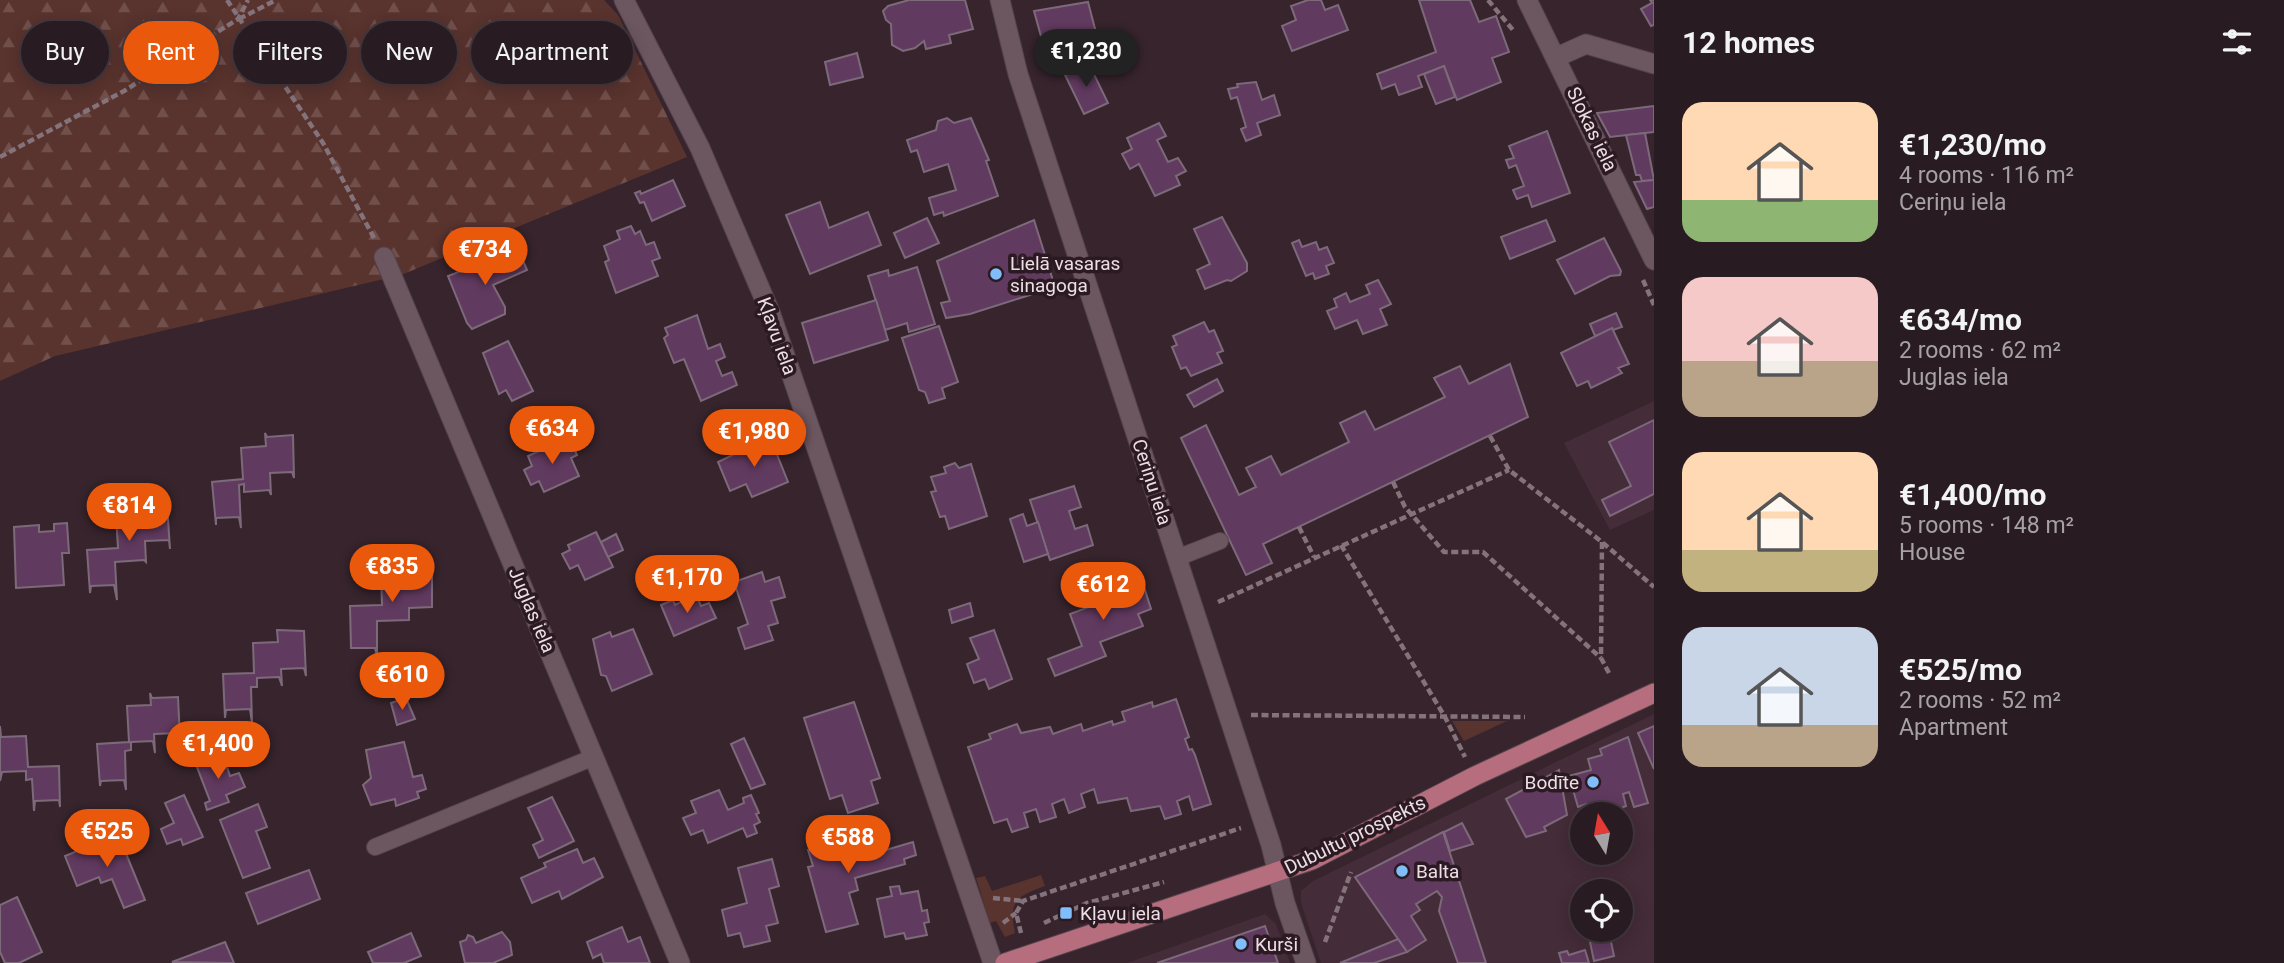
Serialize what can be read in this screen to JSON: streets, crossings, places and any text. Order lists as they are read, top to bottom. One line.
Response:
{"streets":{"main road":["Dubultu prospekts"],"street":["Slokas iela","Kļavu iela","Ceriņu iela","Juglas iela"]},"crossings":[["Ceriņu iela","Dubultu prospekts"]],"places":{"other":["Lielā vasaras sinagoga","Bodīte","Balta","Kurši"],"transit":["Kļavu iela"]},"north":"top","page":{"heading":"12 homes","chip":["Buy","Rent","Filters","New","Apartment"],"price":["€1,230","€734","€634","€1,980","€814","€835","€1,170","€612","€610","€1,400","€525","€588"],"list":[{"name":"€1,230/mo","note":"4 rooms · 116 m² · Ceriņu iela"},{"name":"€634/mo","note":"2 rooms · 62 m² · Juglas iela"},{"name":"€1,400/mo","note":"5 rooms · 148 m² · House"},{"name":"€525/mo","note":"2 rooms · 52 m² · Apartment"}]}}
